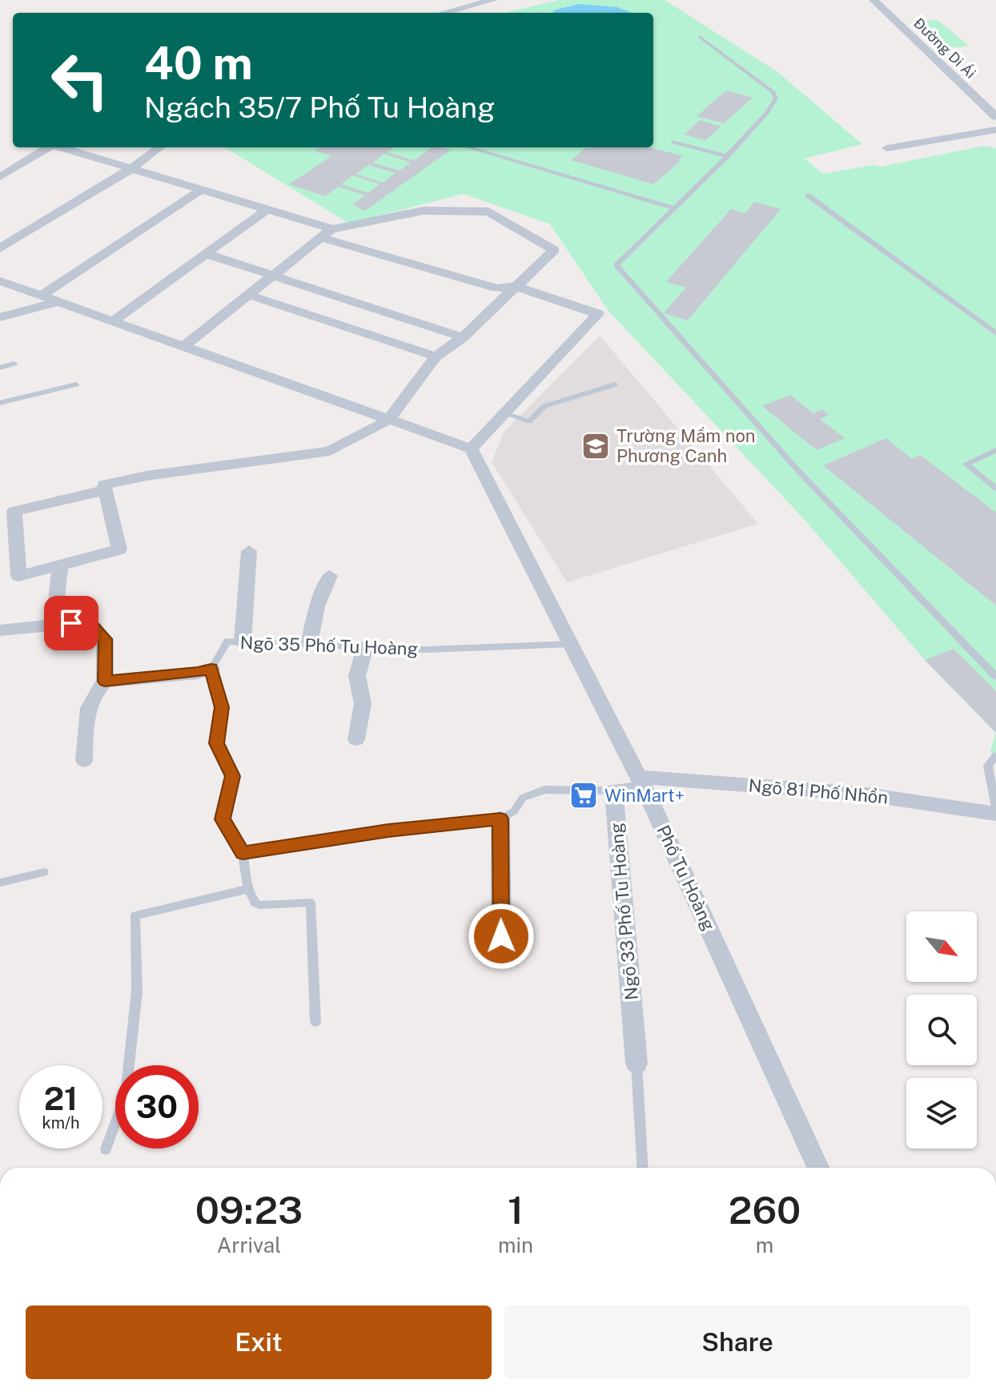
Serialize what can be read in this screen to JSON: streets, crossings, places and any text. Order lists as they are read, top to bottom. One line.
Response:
{"streets":{"street":["Đường Di Ái","Ngõ 81 Phố Nhổn","Phố Tu Hoàng","Ngõ 33 Phố Tu Hoàng"],"lane":["Ngõ 35 Phố Tu Hoàng"]},"crossings":[["Ngõ 35 Phố Tu Hoàng","Phố Tu Hoàng"],["Ngõ 81 Phố Nhổn","Phố Tu Hoàng"]],"places":{"school or university":["Trường Mầm non Phương Canh"],"supermarket":["WinMart+"]},"north":"bottom right","page":{"turn":["40 m","Ngách 35/7 Phố Tu Hoàng"],"speed":"21 km/h","limit":"30","eta":["09:23","Arrival","1","min","260","m"],"buttons":["Exit","Share"]}}
